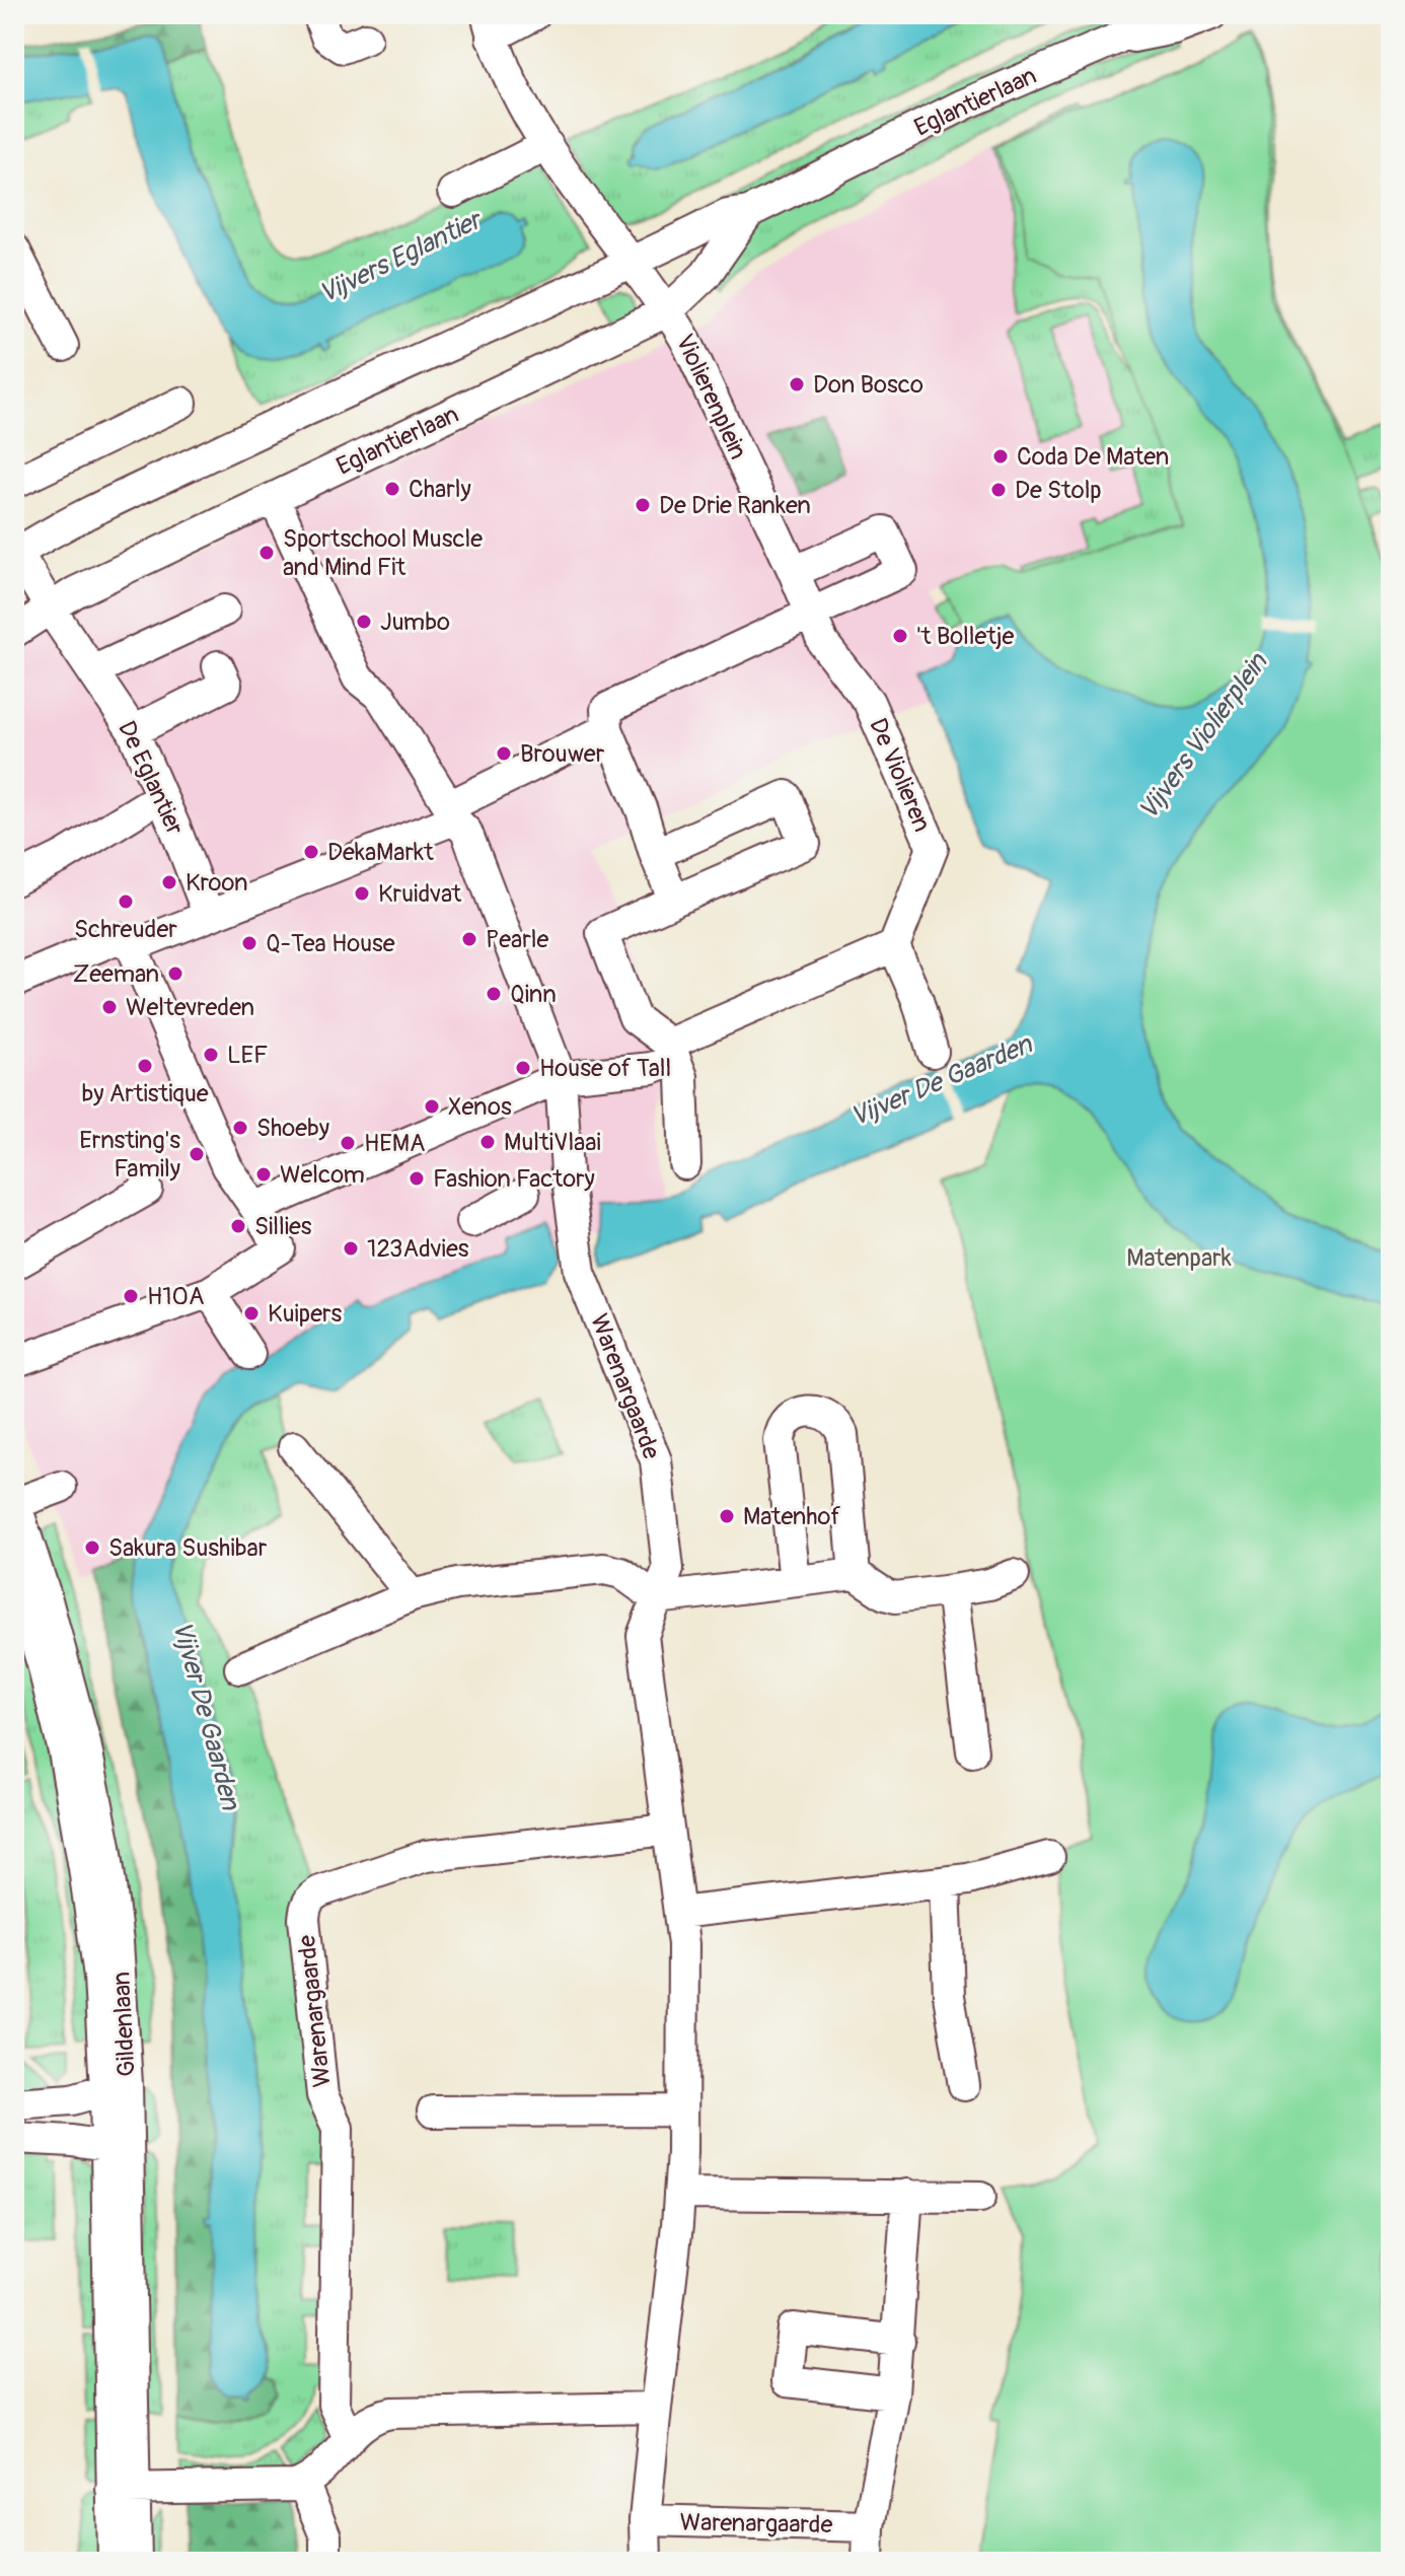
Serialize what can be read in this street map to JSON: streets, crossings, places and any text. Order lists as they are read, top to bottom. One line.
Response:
{"streets":{"street":["Eglantierlaan","Violierenplein","De Violieren","De Eglantier","Warenargaarde","Gildenlaan"]},"crossings":[["Eglantierlaan","Violierenplein"],["Eglantierlaan","De Eglantier"],["Violierenplein","De Violieren"]],"water":["Vijvers Eglantier","Vijvers Violierplein","Vijver De Gaarden"],"parks":["Matenpark"],"places":["Don Bosco","Coda De Maten","Charly","De Stolp","De Drie Ranken","Sportschool Muscle and Mind Fit","Jumbo","'t Bolletje","Brouwer","DekaMarkt","Kroon","Kruidvat","Schreuder","Pearle","Q-Tea House","Zeeman","Qinn","Weltevreden","LEF","by Artistique","House of Tall","Xenos","Shoeby","MultiVlaai","HEMA","Ernsting's Family","Welcom","Fashion Factory","Sillies","123Advies","H10A","Kuipers","Matenhof","Sakura Sushibar"]}
